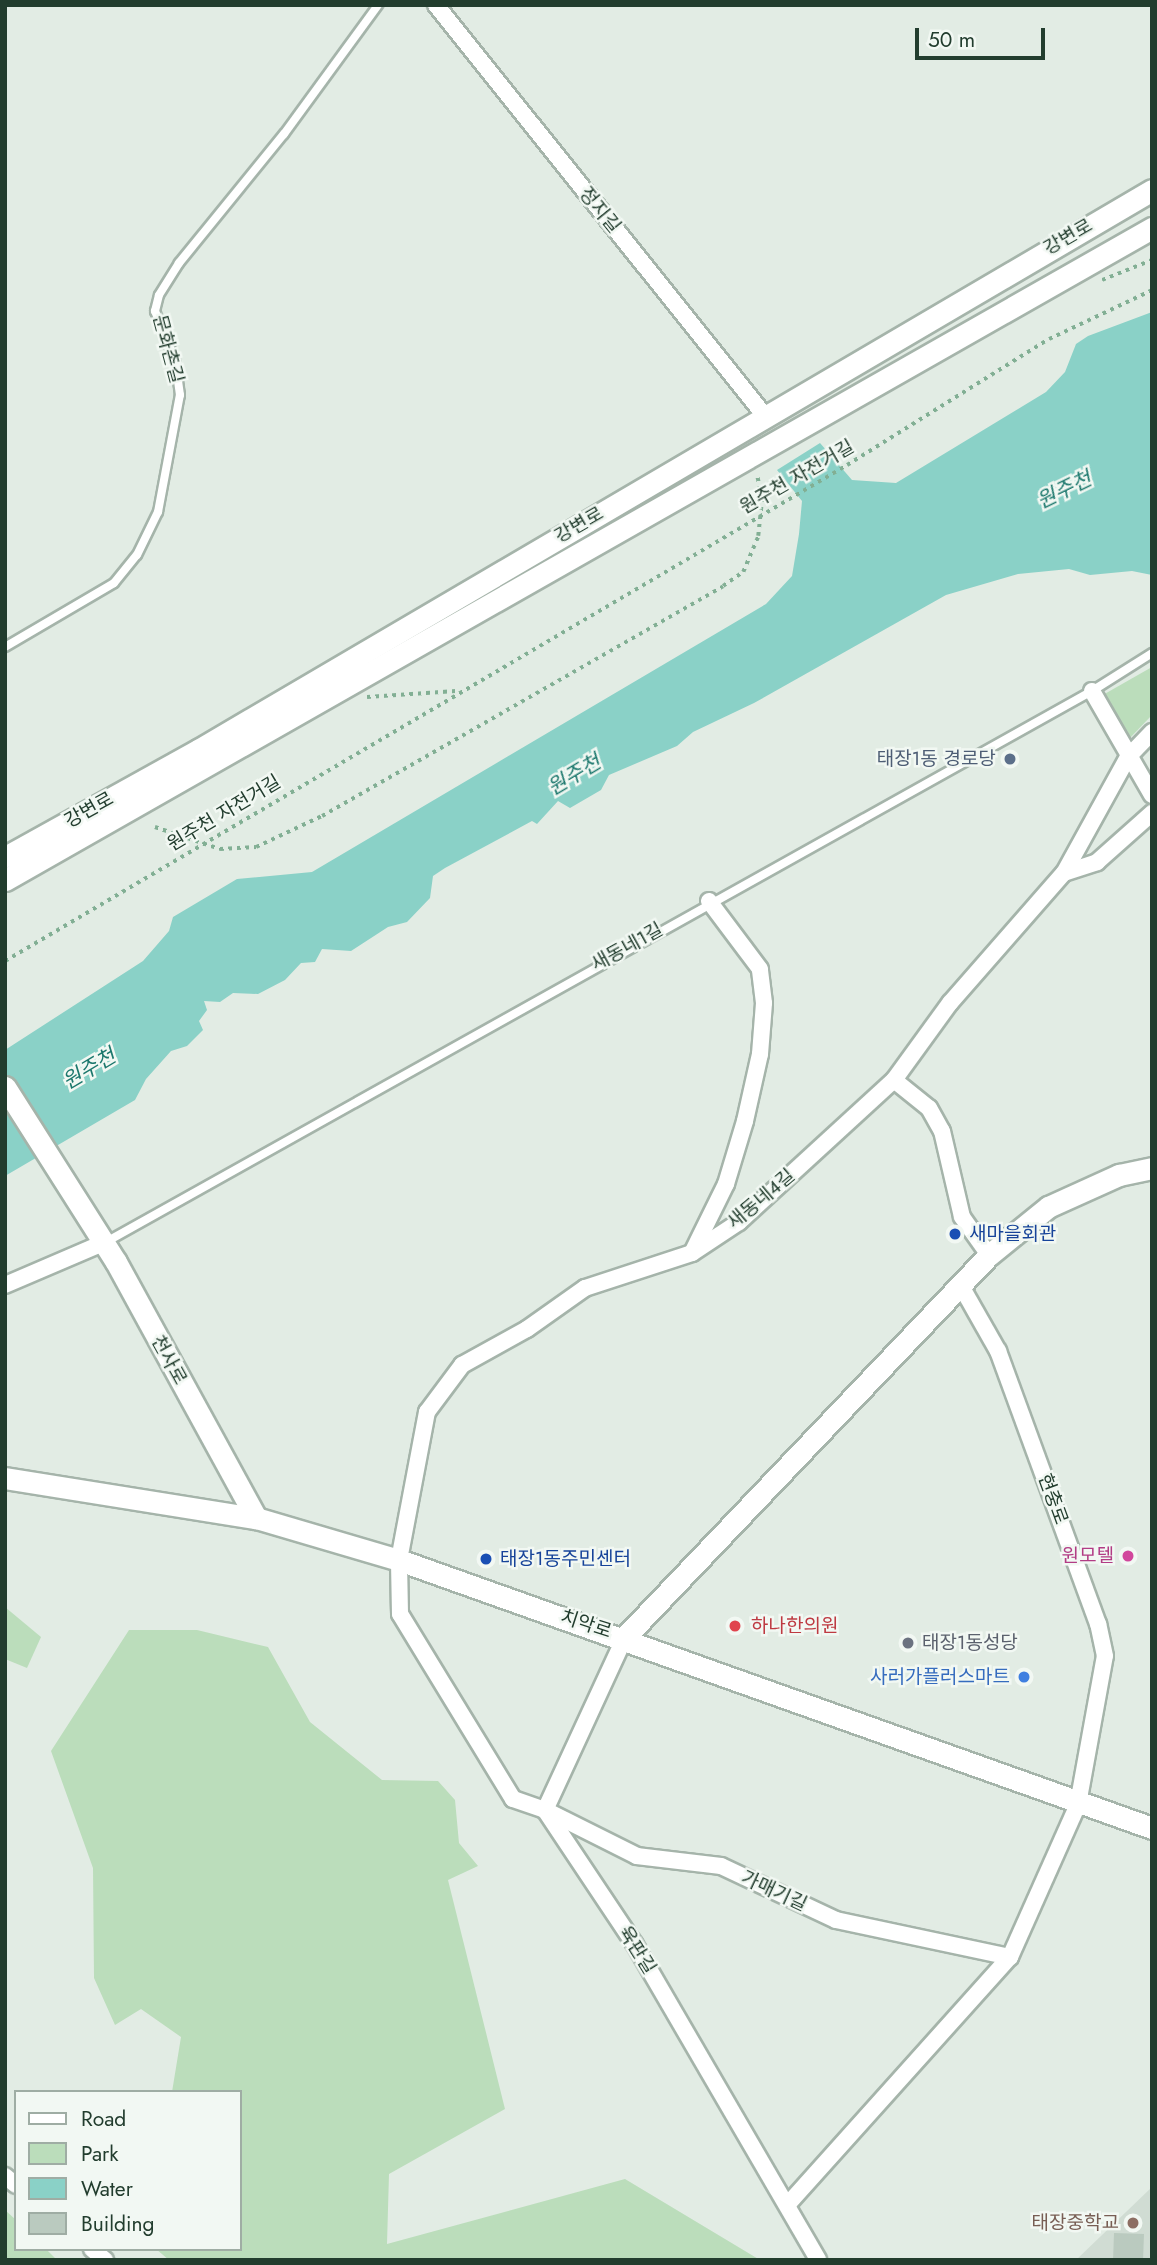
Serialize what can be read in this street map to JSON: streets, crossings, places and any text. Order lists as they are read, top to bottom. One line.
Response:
{"streets":{"street":["정지길","강변로","새동네4길","천사로","현충로","치악로","가매기길","육판길"],"lane":["문화촌길","새동네1길"],"path":["원주천 자전거길"]},"crossings":[["정지길","강변로"],["새동네1길","천사로"],["새동네4길","치악로"],["새동네4길","가매기길"],["천사로","치악로"],["현충로","치악로"],["치악로","가매기길"],["가매기길","육판길"]],"water":["원주천"],"places":["태장1동 경로당","새마을회관","원모텔","태장1동주민센터","하나한의원","태장1동성당","사러가플러스마트","태장중학교"],"legend":["Road","Park","Water","Building"],"scale_bar":"50 m"}
